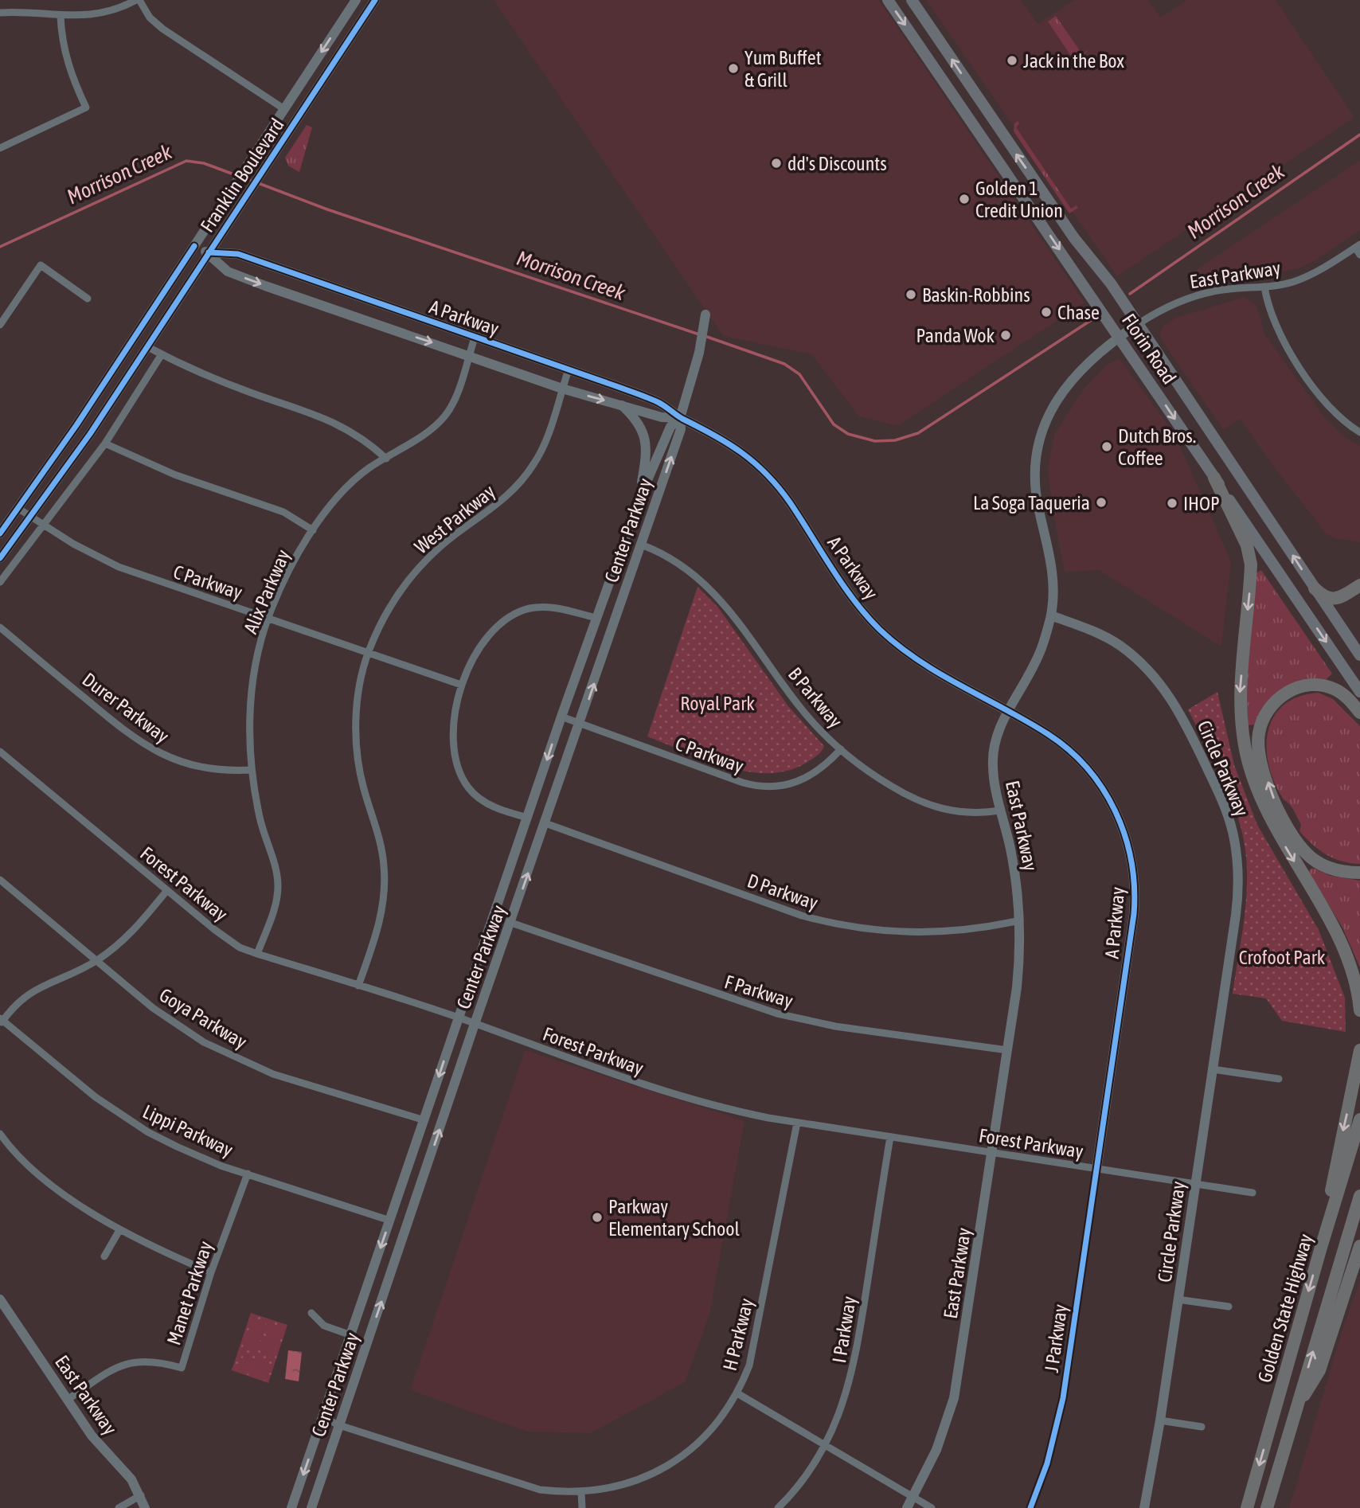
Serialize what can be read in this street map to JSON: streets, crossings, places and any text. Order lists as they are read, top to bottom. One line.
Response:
{"streets":{"highway":["Golden State Highway"],"main road":["Florin Road"],"street":["Franklin Boulevard","East Parkway","A Parkway","West Parkway","Center Parkway","C Parkway","Alix Parkway","B Parkway","Durer Parkway","Circle Parkway","Forest Parkway","D Parkway","F Parkway","Goya Parkway","Lippi Parkway","Manet Parkway","I Parkway","H Parkway","J Parkway"]},"crossings":[["Franklin Boulevard","A Parkway"],["Franklin Boulevard","C Parkway"],["East Parkway","A Parkway"],["East Parkway","Florin Road"],["East Parkway","B Parkway"],["East Parkway","Circle Parkway"],["East Parkway","Forest Parkway"],["East Parkway","D Parkway"],["East Parkway","F Parkway"],["East Parkway","Manet Parkway"],["A Parkway","West Parkway"],["A Parkway","Center Parkway"],["A Parkway","Alix Parkway"],["A Parkway","Forest Parkway"],["A Parkway","J Parkway"],["West Parkway","C Parkway"],["West Parkway","Forest Parkway"],["Center Parkway","C Parkway"],["Center Parkway","B Parkway"],["Center Parkway","Forest Parkway"],["Center Parkway","D Parkway"],["Center Parkway","F Parkway"],["Center Parkway","Goya Parkway"],["Center Parkway","Lippi Parkway"],["Center Parkway","H Parkway"],["C Parkway","Alix Parkway"],["C Parkway","B Parkway"],["Alix Parkway","Durer Parkway"],["Alix Parkway","Forest Parkway"],["Circle Parkway","Forest Parkway"],["Forest Parkway","I Parkway"],["Forest Parkway","H Parkway"],["Forest Parkway","J Parkway"],["Lippi Parkway","Manet Parkway"]],"water":["Morrison Creek"],"parks":["Royal Park","Crofoot Park"],"places":["Jack in the Box","Yum Buffet & Grill","dd's Discounts","Golden 1 Credit Union","Baskin-Robbins","Chase","Panda Wok","Dutch Bros. Coffee","La Soga Taqueria","IHOP","Parkway Elementary School"]}
